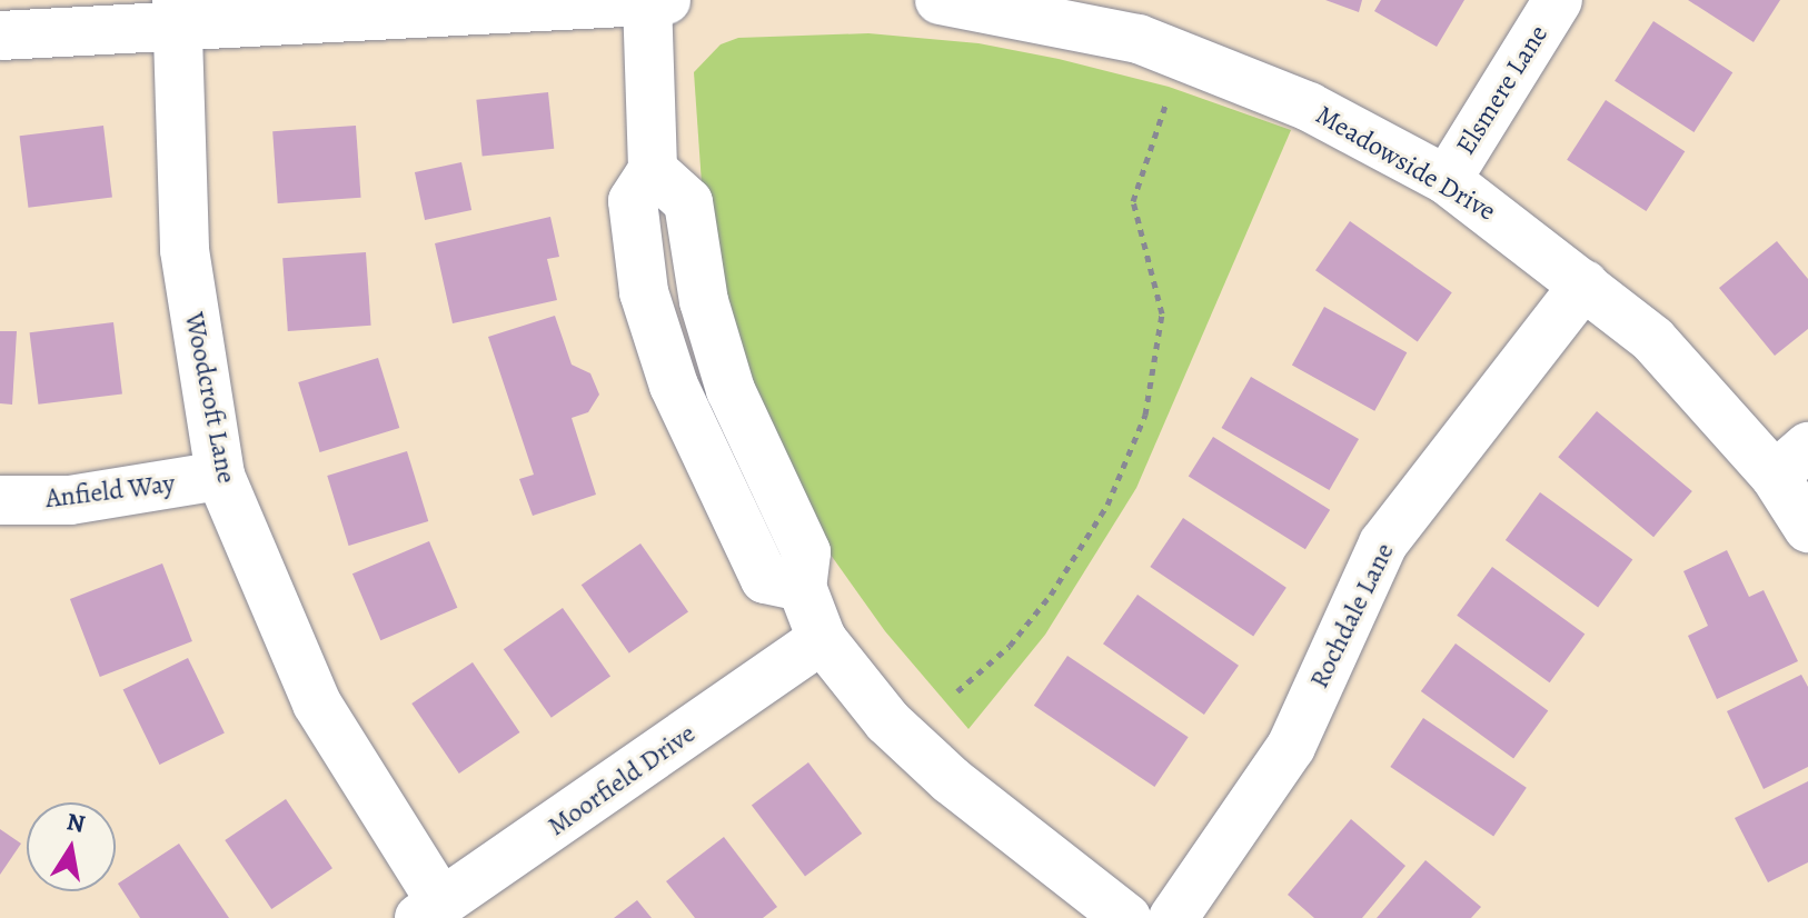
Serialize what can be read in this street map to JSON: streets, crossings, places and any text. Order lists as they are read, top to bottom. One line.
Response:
{"streets":{"street":["Elsmere Lane","Meadowside Drive","Woodcroft Lane","Anfield Way","Rochdale Lane","Moorfield Drive"]},"crossings":[["Elsmere Lane","Meadowside Drive"],["Meadowside Drive","Rochdale Lane"],["Woodcroft Lane","Anfield Way"],["Woodcroft Lane","Moorfield Drive"]],"north":"top"}
